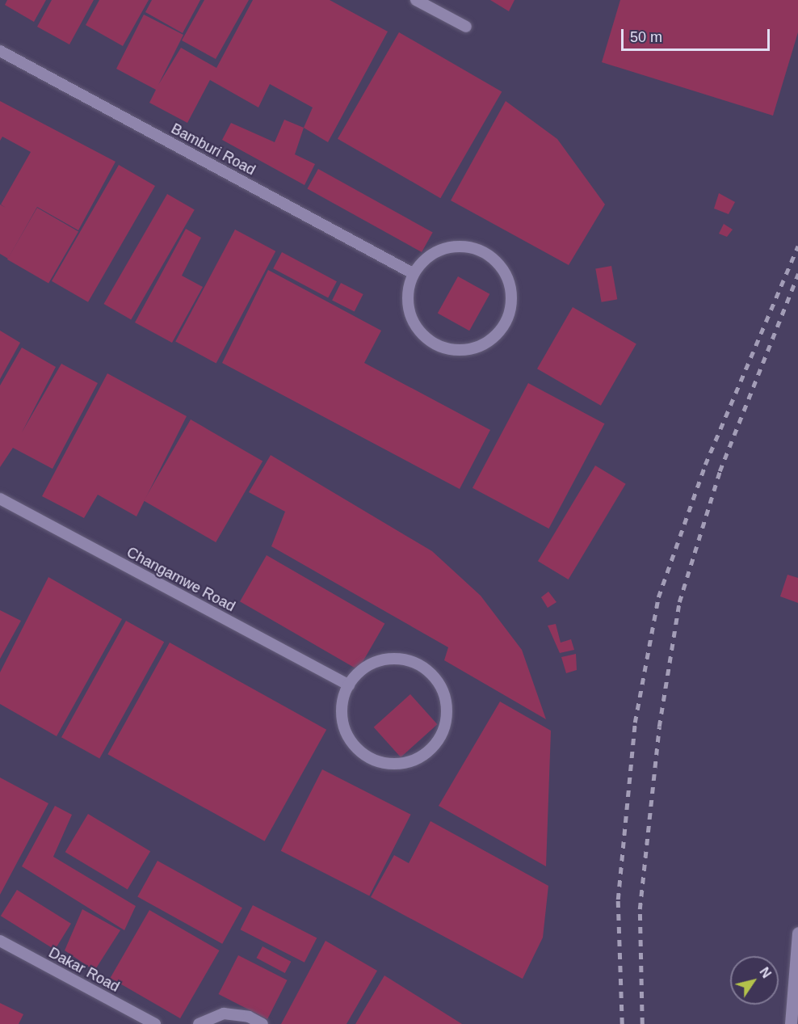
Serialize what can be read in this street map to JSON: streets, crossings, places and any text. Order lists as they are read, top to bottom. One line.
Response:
{"streets":{"lane":["Bamburi Road","Changamwe Road","Dakar Road"]},"scale_bar":"50 m","north":"top right"}
